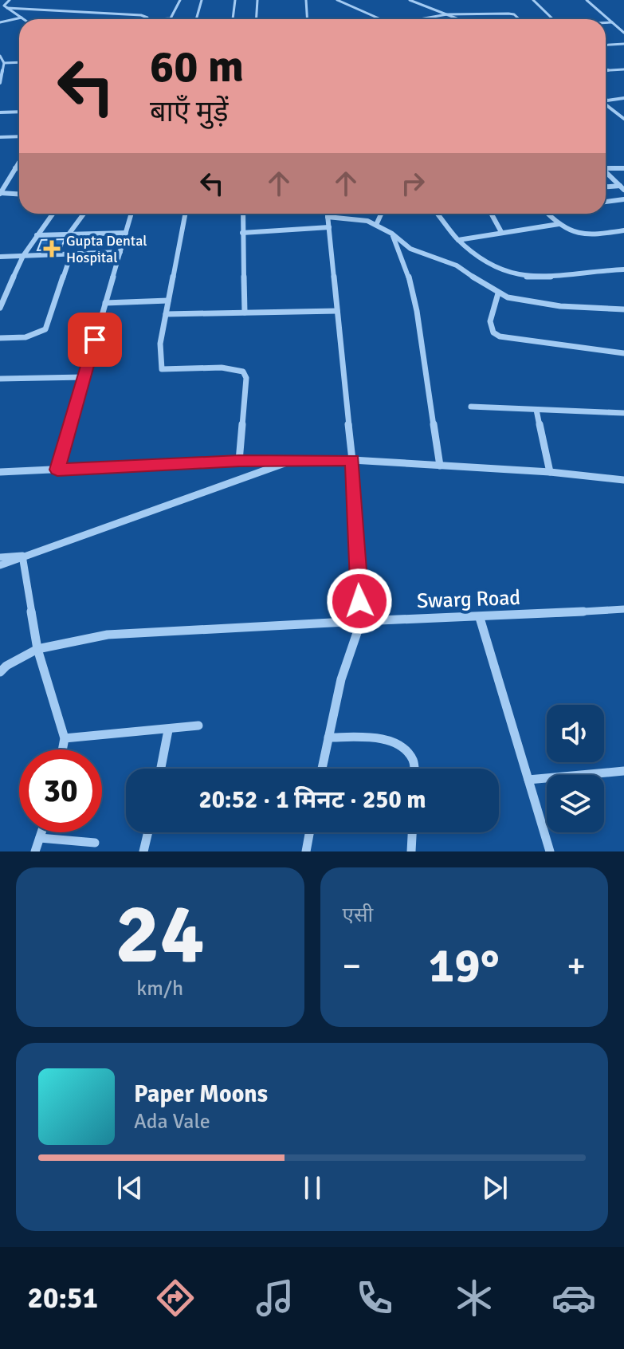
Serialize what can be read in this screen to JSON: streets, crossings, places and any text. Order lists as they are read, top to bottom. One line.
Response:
{"streets":{"street":["Swarg Road"]},"places":{"health":["Gupta Dental Hospital"]},"page":{"turn":["60 m","बाएँ मुड़ें"],"limit":"30","trip":"20:52 · 1 मिनट · 250 m","tile":[["24","km/h"],"एसी"],"heat":["−","19°","+"],"song":["Paper Moons","Ada Vale"],"tabs":"20:51"}}
